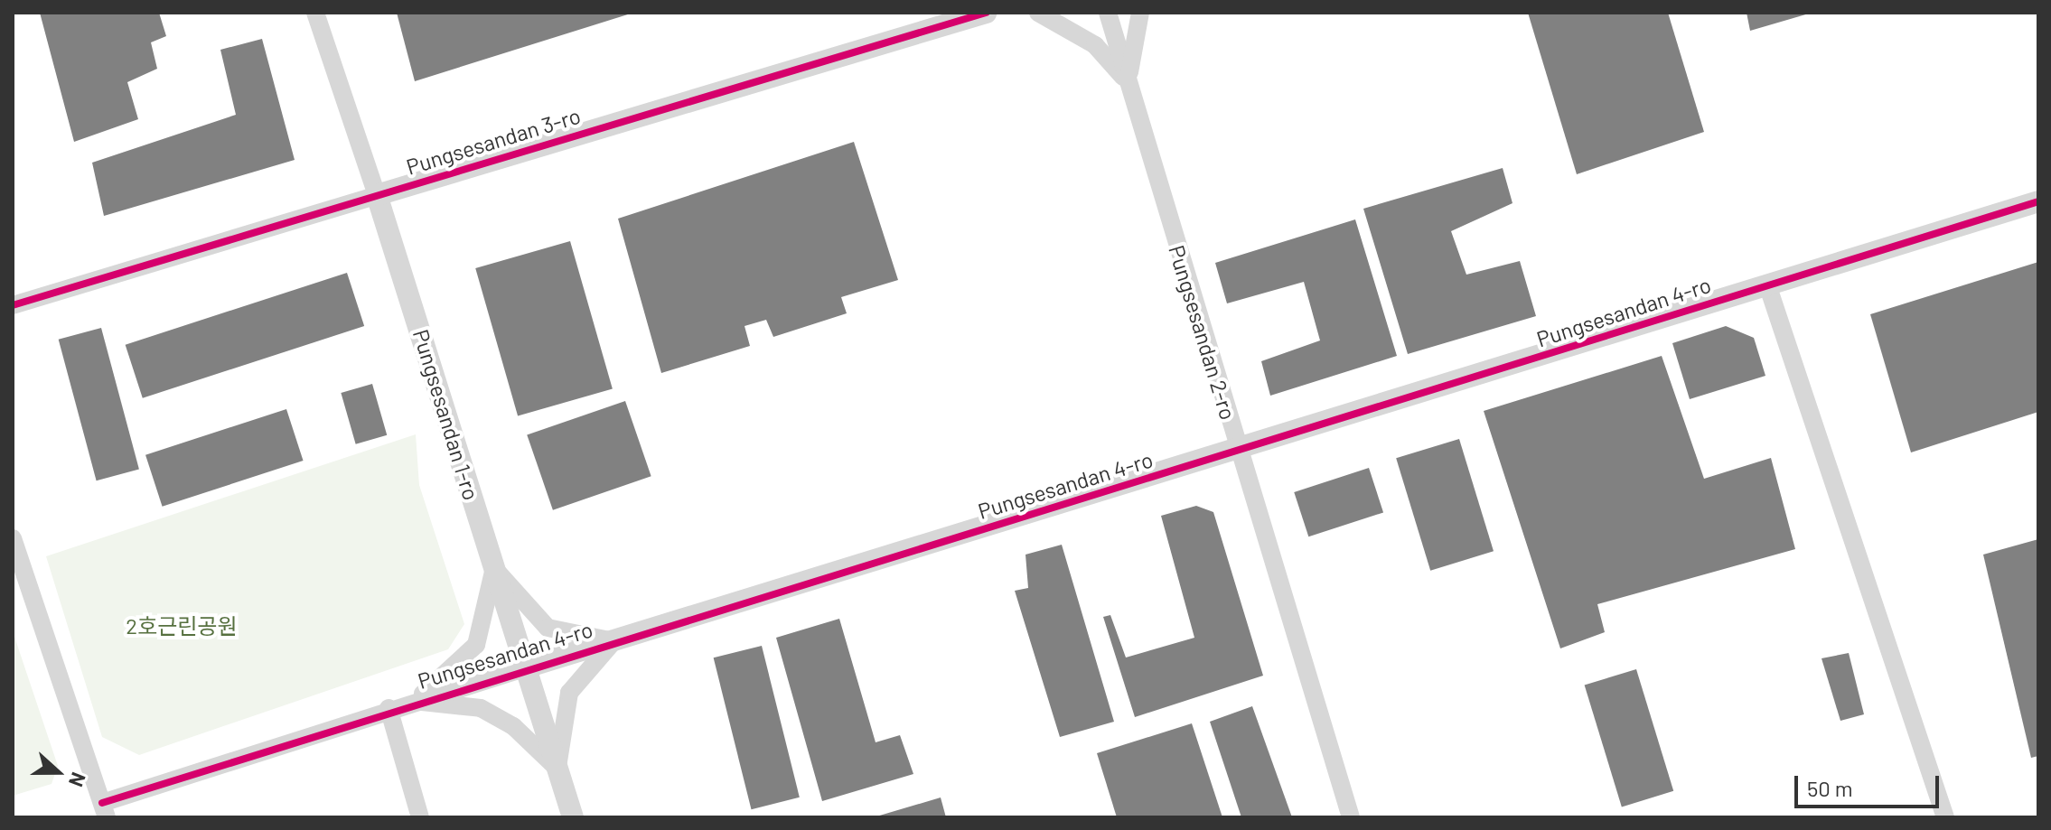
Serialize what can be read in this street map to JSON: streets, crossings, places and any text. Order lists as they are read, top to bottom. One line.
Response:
{"streets":{"street":["Pungsesandan 3-ro","Pungsesandan 4-ro","Pungsesandan 2-ro","Pungsesandan 1-ro"]},"crossings":[["Pungsesandan 3-ro","Pungsesandan 1-ro"],["Pungsesandan 4-ro","Pungsesandan 2-ro"],["Pungsesandan 4-ro","Pungsesandan 1-ro"]],"parks":["2호근린공원"],"scale_bar":"50 m","north":"right"}
